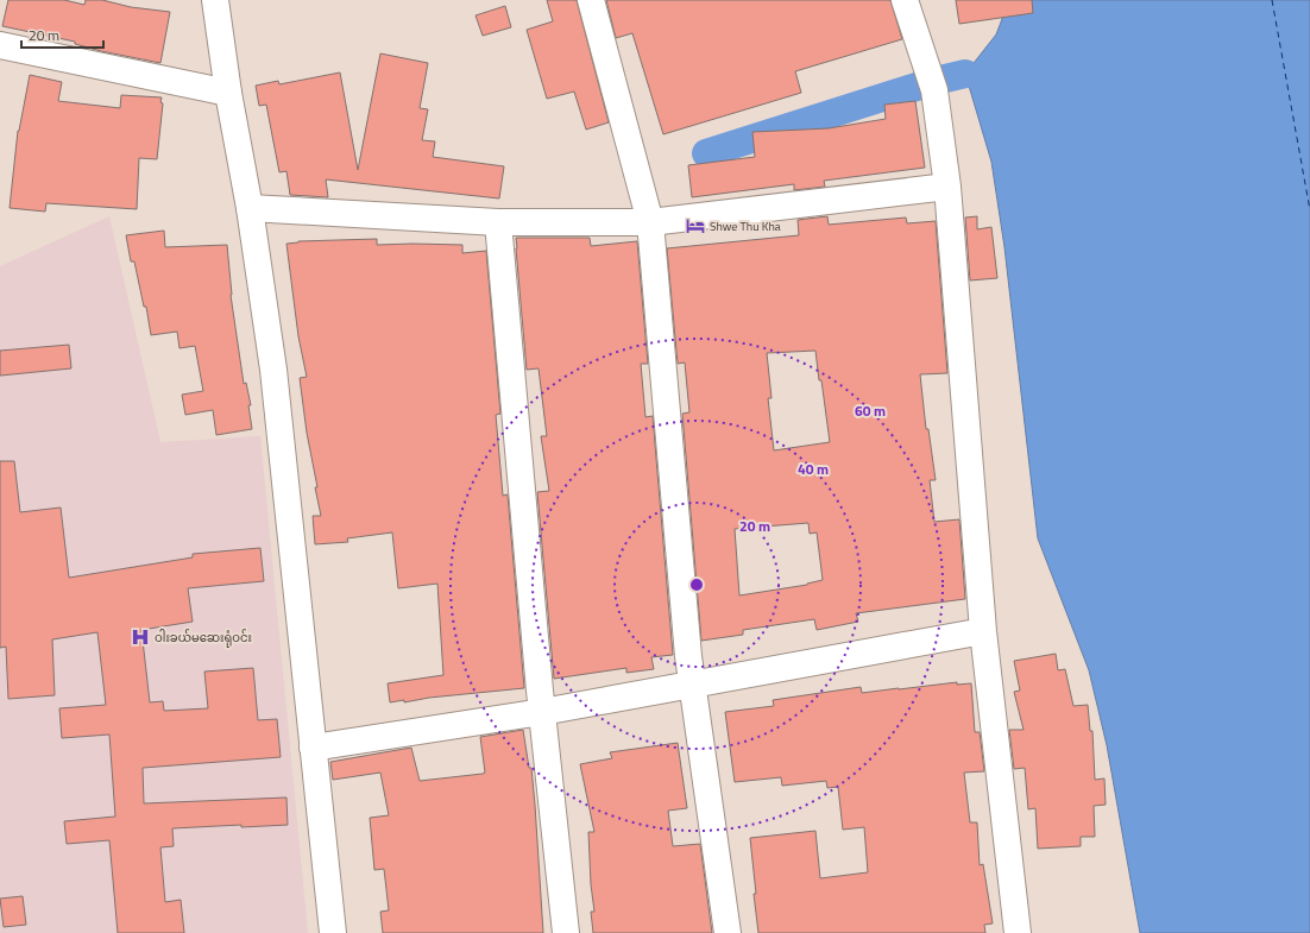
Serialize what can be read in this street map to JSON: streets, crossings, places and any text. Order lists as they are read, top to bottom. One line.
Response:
{"places":{"hotel":["Shwe Thu Kha"],"hospital":["ဝါးခယ်မဆေးရုံဝင်း"]},"scale_bar":"20 m","rings":["60 m","40 m","20 m"]}
